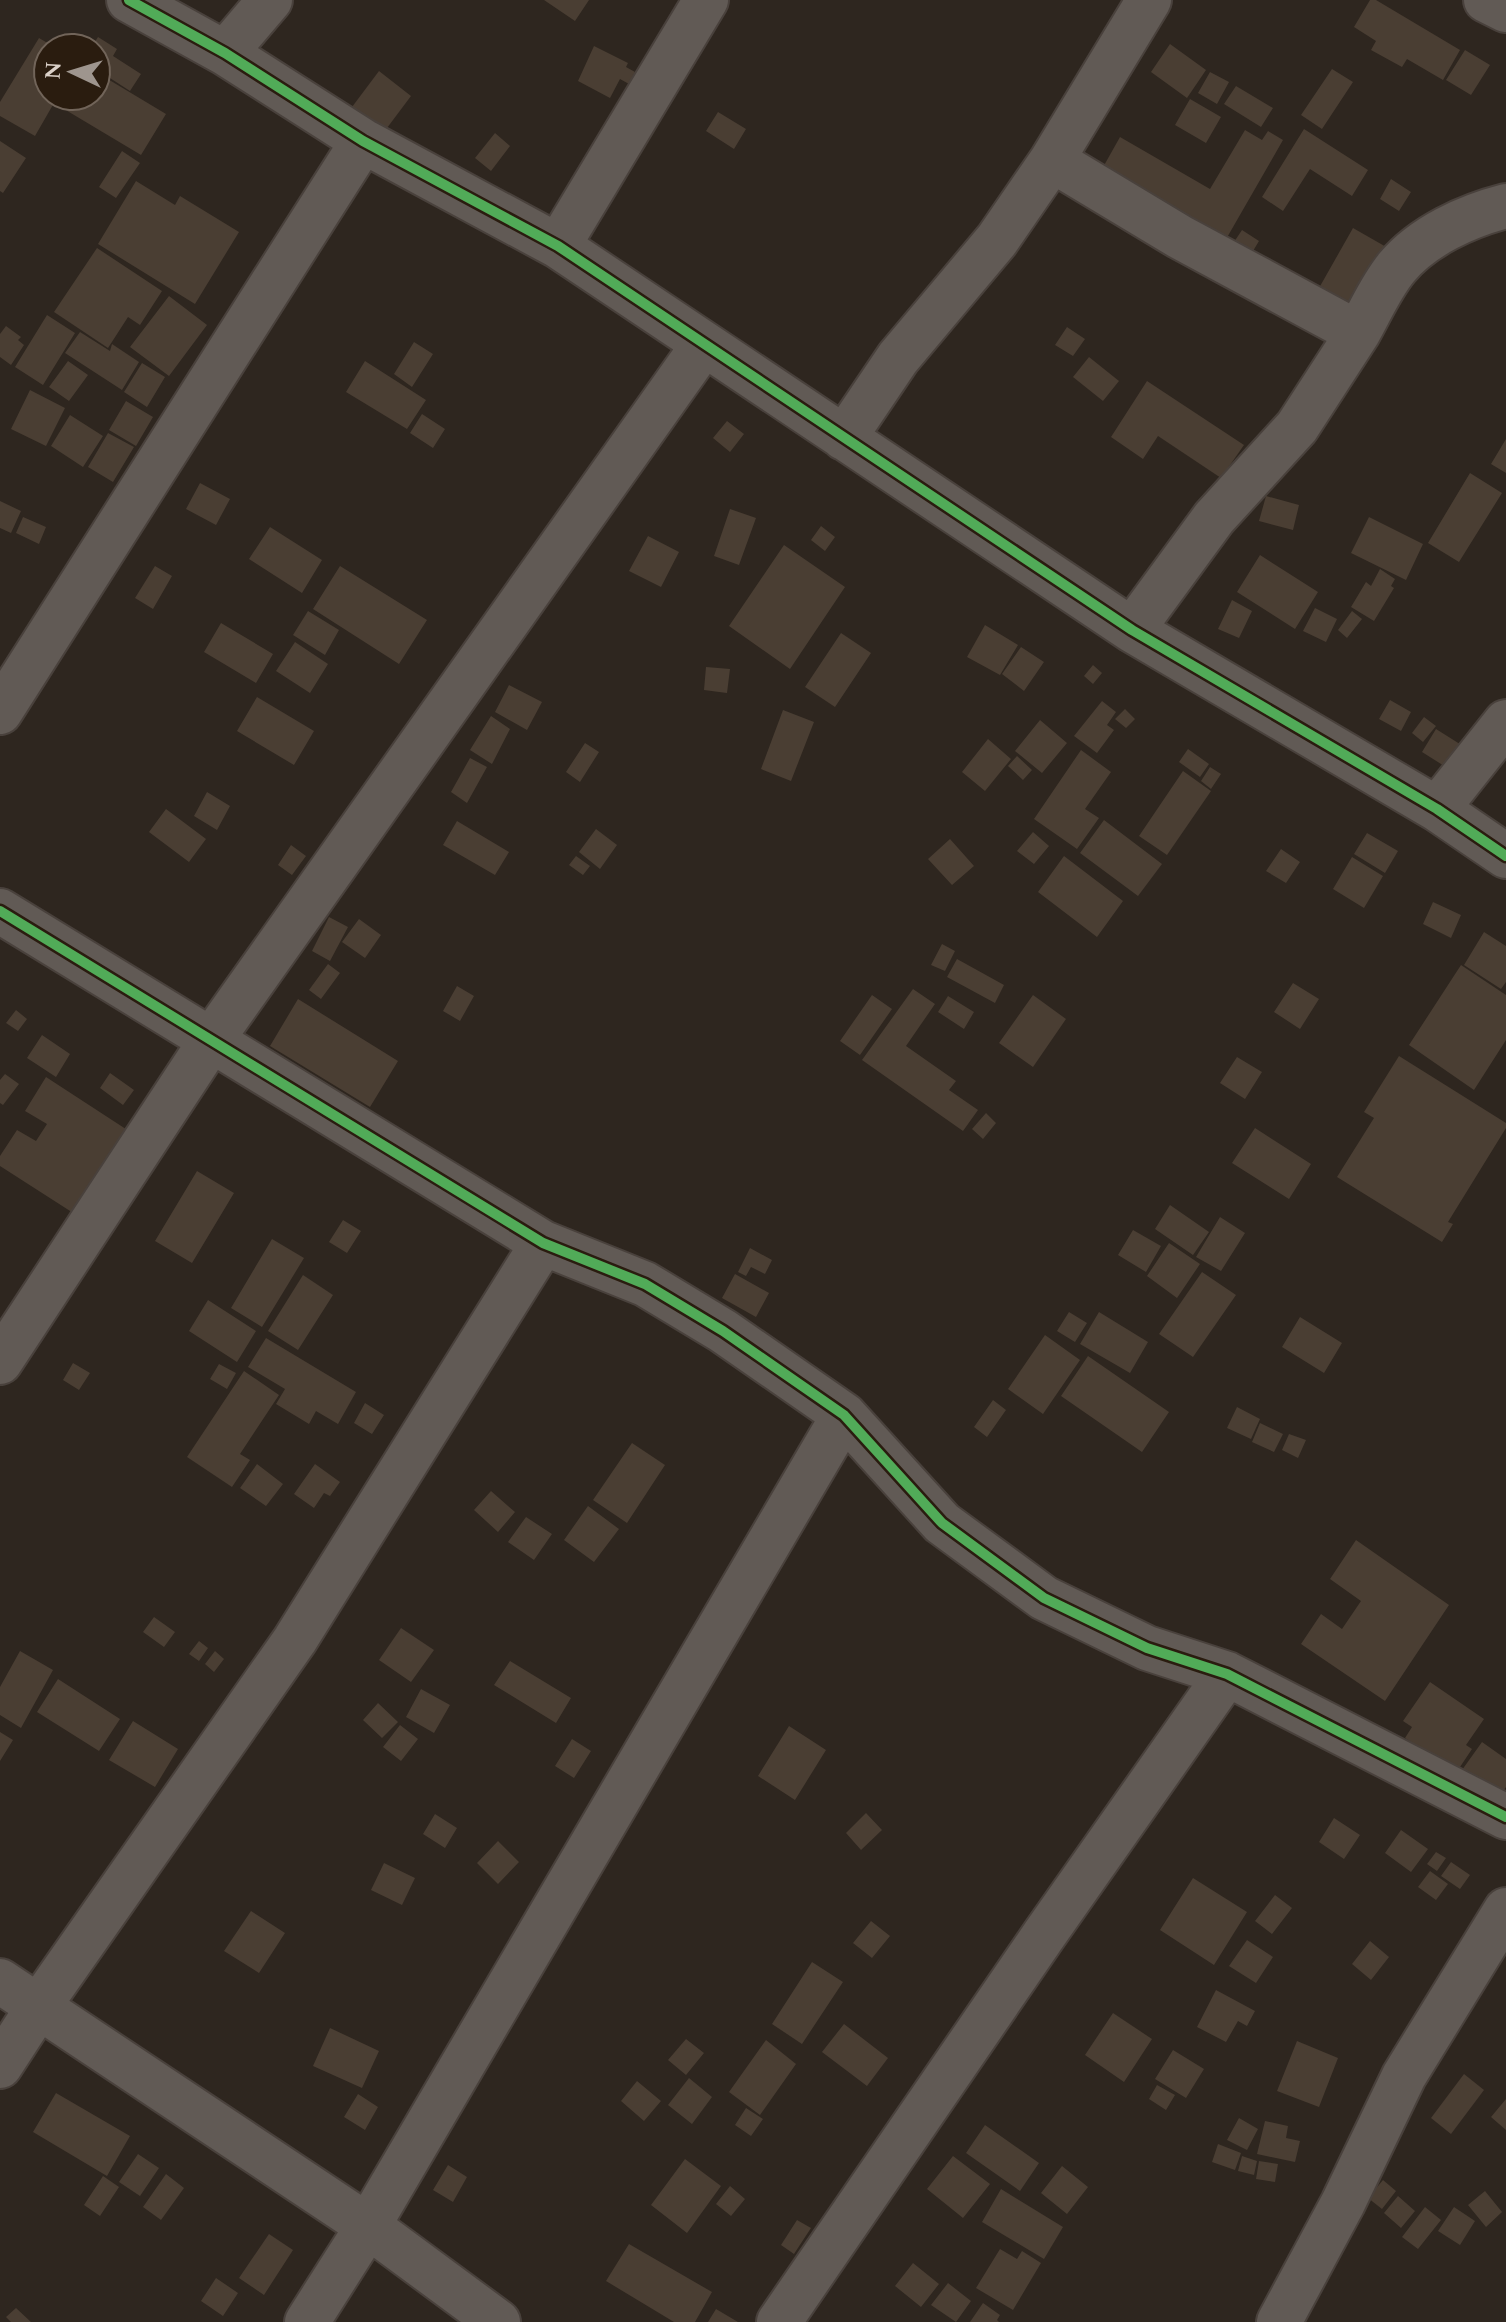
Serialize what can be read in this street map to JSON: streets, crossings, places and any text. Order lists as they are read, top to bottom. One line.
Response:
{"north":"left"}
